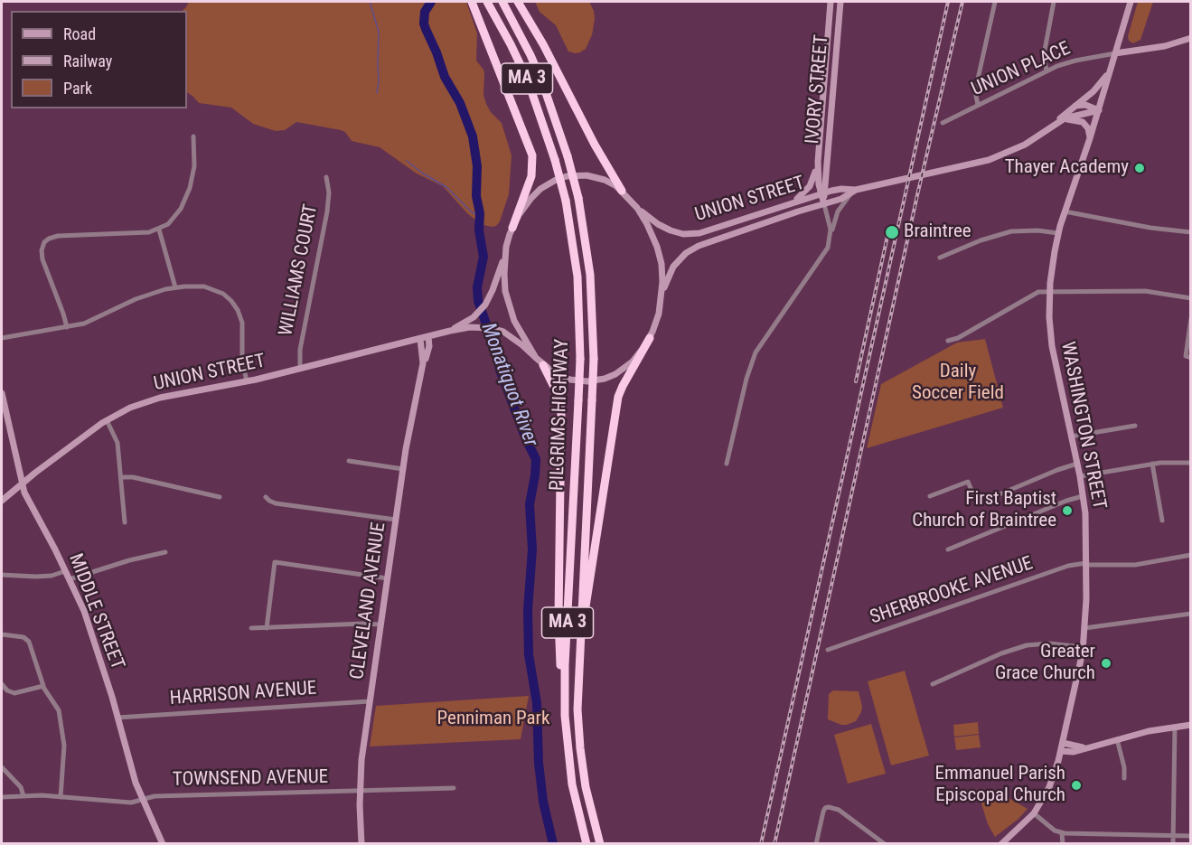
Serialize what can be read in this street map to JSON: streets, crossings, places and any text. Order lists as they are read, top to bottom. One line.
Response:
{"streets":{"highway":["MA 3","PILGRIMS HIGHWAY"],"main road":["IVORY STREET","UNION STREET","WASHINGTON STREET","CLEVELAND AVENUE","MIDDLE STREET"],"street":["UNION PLACE","WILLIAMS COURT","SHERBROOKE AVENUE","HARRISON AVENUE","TOWNSEND AVENUE"]},"crossings":[["UNION PLACE","WASHINGTON STREET"],["IVORY STREET","UNION STREET"],["UNION STREET","WILLIAMS COURT"],["UNION STREET","WASHINGTON STREET"],["UNION STREET","CLEVELAND AVENUE"],["UNION STREET","MIDDLE STREET"],["WASHINGTON STREET","SHERBROOKE AVENUE"],["CLEVELAND AVENUE","HARRISON AVENUE"],["CLEVELAND AVENUE","TOWNSEND AVENUE"],["MIDDLE STREET","HARRISON AVENUE"],["MIDDLE STREET","TOWNSEND AVENUE"]],"water":["Monatiquot River"],"parks":["Daily Soccer Field","Penniman Park"],"places":["Thayer Academy","Braintree","First Baptist Church of Braintree","Greater Grace Church","Emmanuel Parish Episcopal Church"],"legend":["Road","Railway","Park"]}
